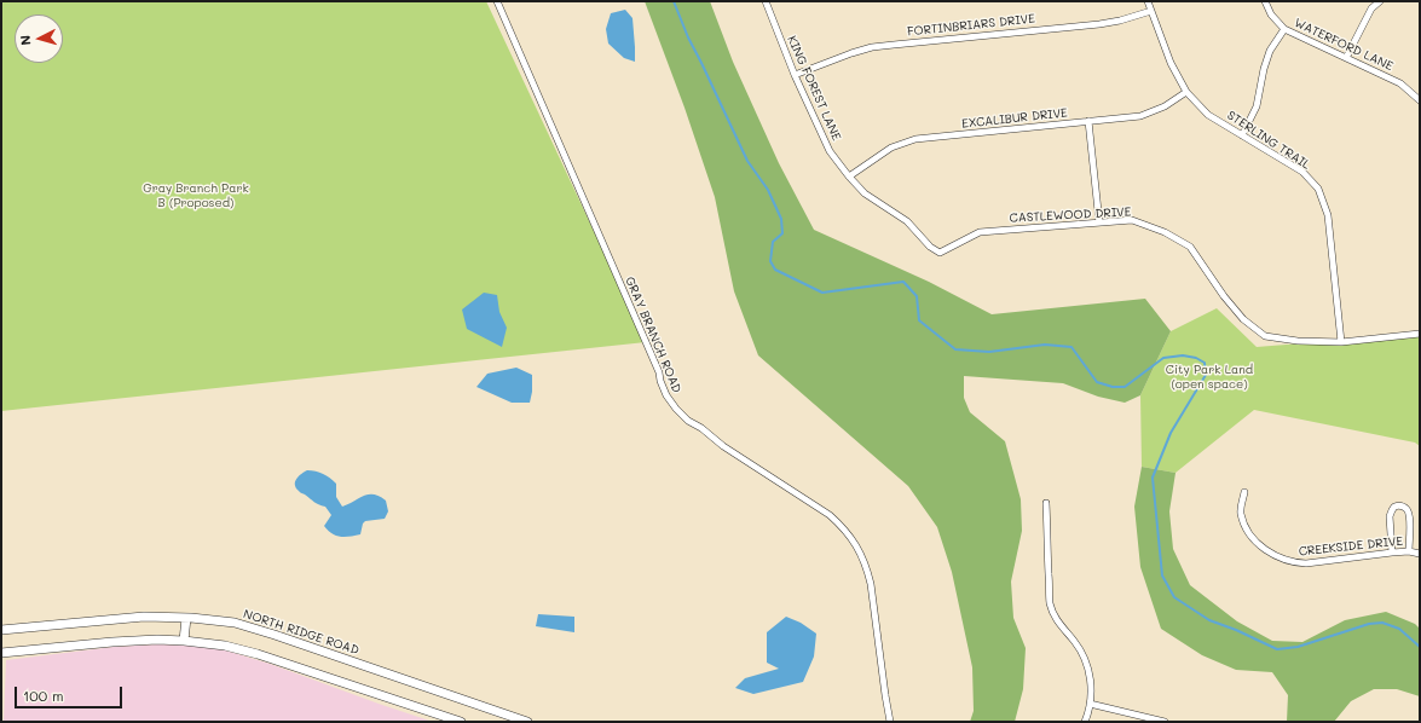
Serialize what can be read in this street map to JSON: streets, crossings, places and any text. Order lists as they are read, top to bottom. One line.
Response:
{"streets":{"main road":["NORTH RIDGE ROAD"],"street":["FORTINBRIARS DRIVE","WATERFORD LANE","KING FOREST LANE","EXCALIBUR DRIVE","STERLING TRAIL","CASTLEWOOD DRIVE","GRAY BRANCH ROAD","CREEKSIDE DRIVE"]},"crossings":[["FORTINBRIARS DRIVE","KING FOREST LANE"],["FORTINBRIARS DRIVE","STERLING TRAIL"],["KING FOREST LANE","EXCALIBUR DRIVE"],["KING FOREST LANE","CASTLEWOOD DRIVE"],["EXCALIBUR DRIVE","STERLING TRAIL"],["STERLING TRAIL","CASTLEWOOD DRIVE"]],"parks":["Gray Branch Park B (Proposed)","City Park Land (open space)"],"scale_bar":"100 m","north":"left"}
